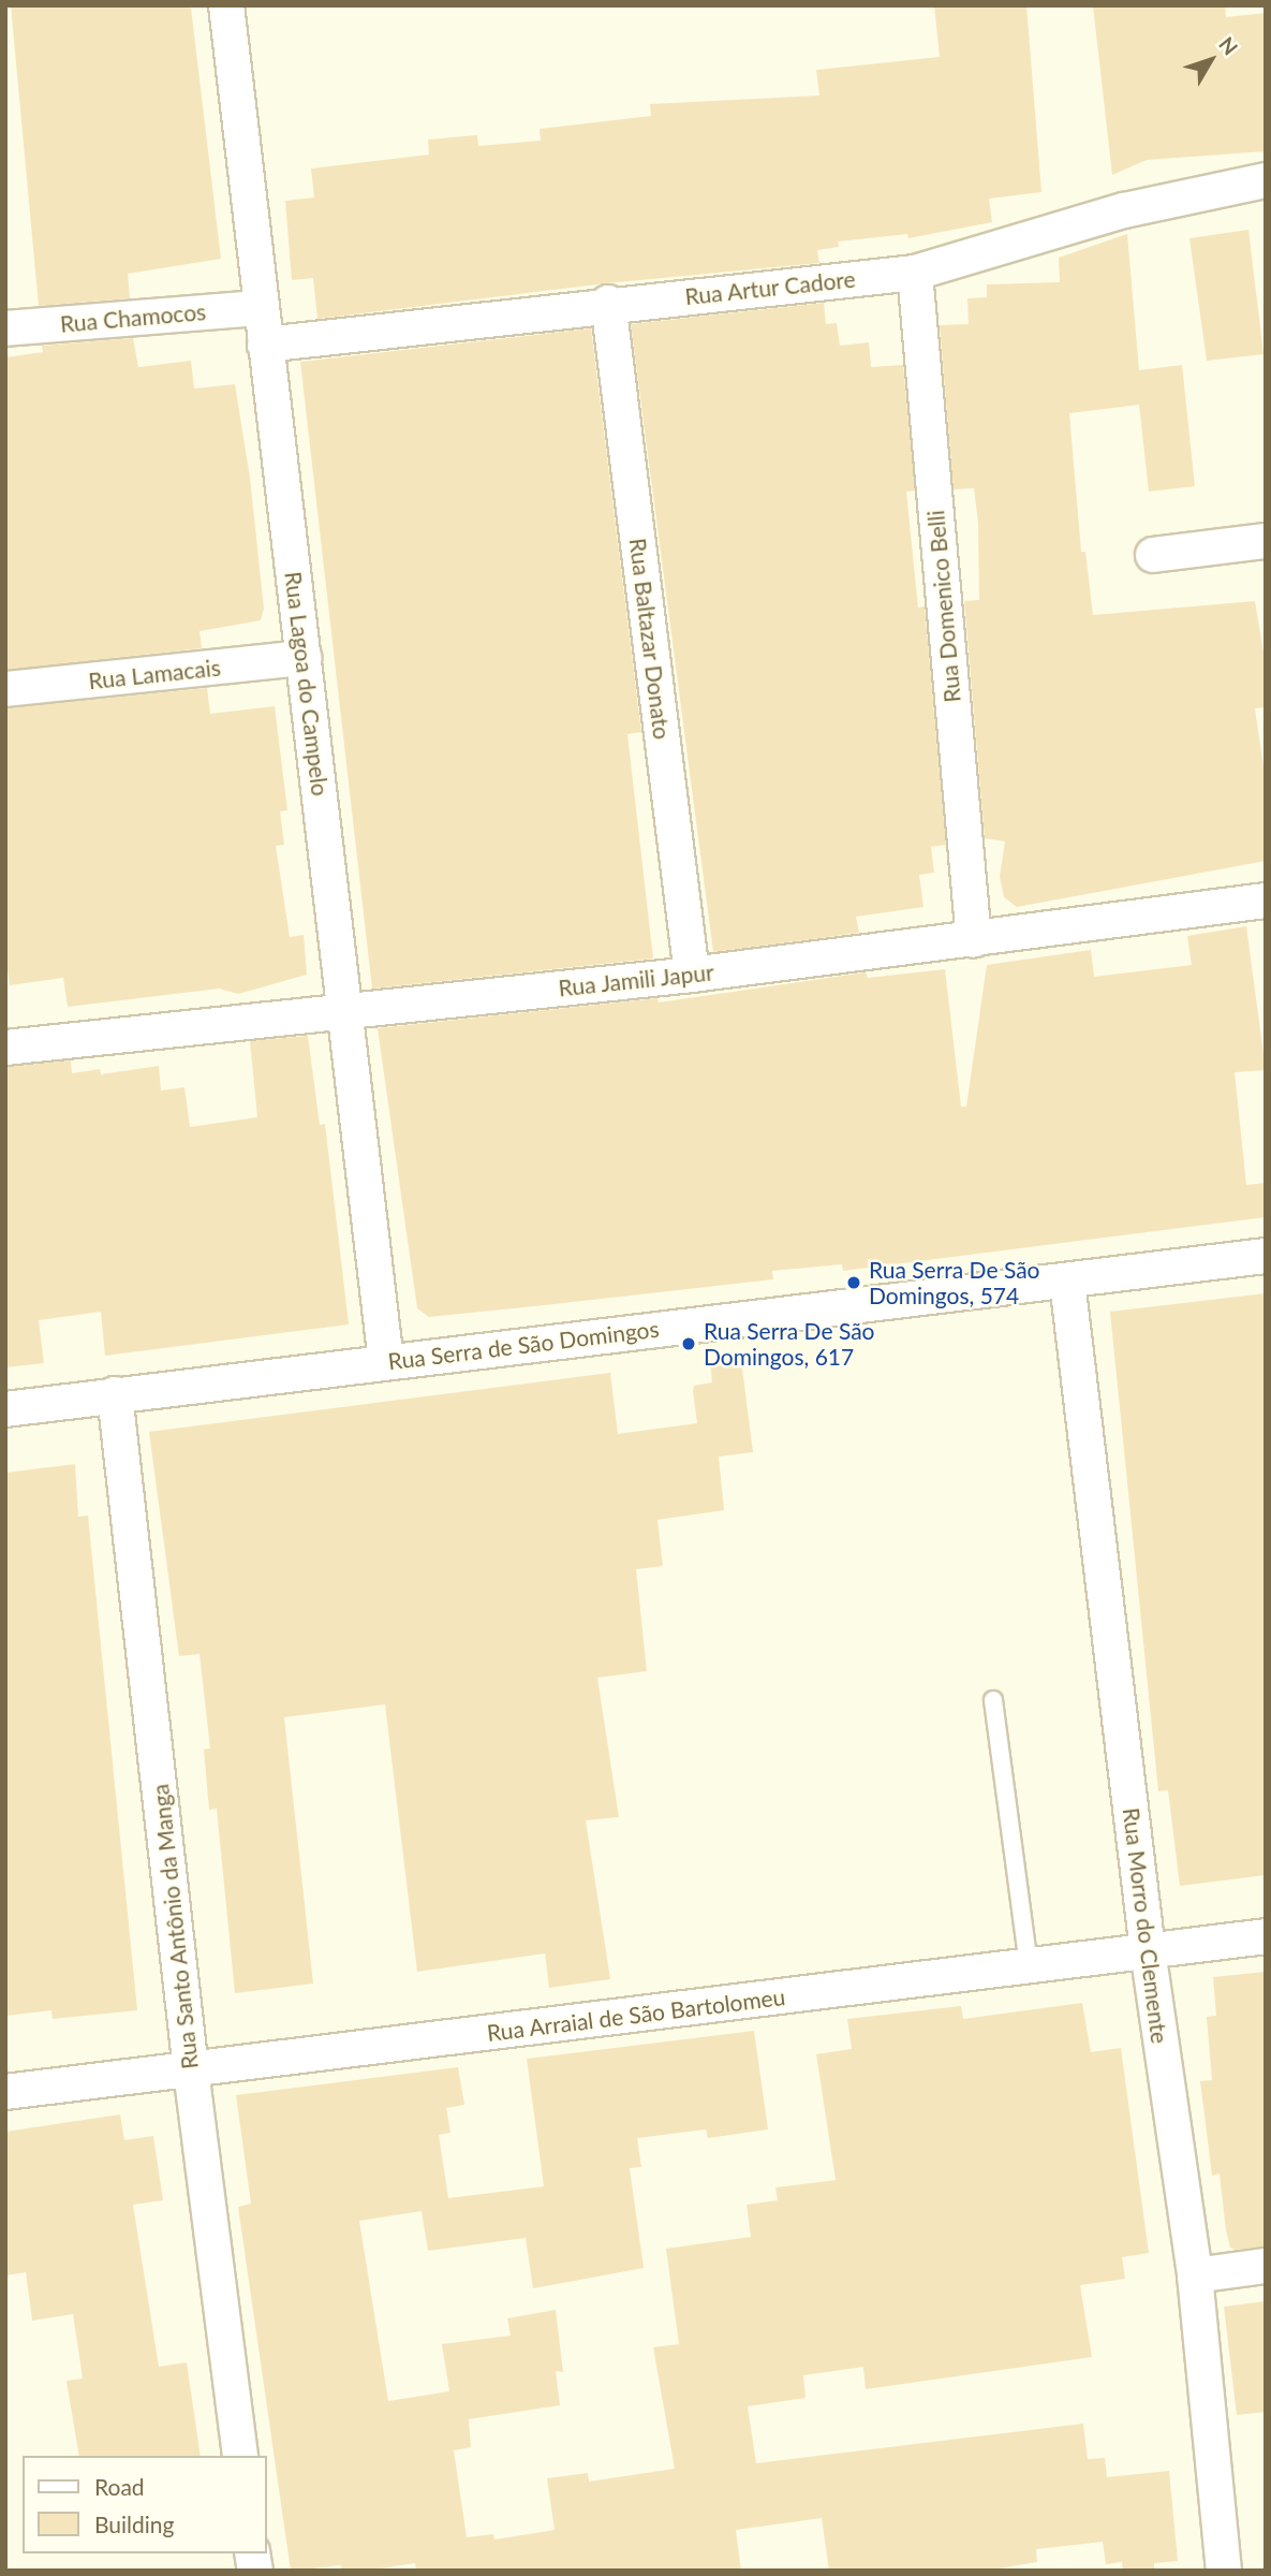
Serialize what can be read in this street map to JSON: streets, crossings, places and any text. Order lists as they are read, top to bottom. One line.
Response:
{"streets":{"street":["Rua Artur Cadore","Rua Chamocos","Rua Domenico Belli","Rua Baltazar Donato","Rua Lamacais","Rua Lagoa do Campelo","Rua Jamili Japur","Rua Serra de São Domingos","Rua Morro do Clemente","Rua Santo Antônio da Manga","Rua Arraial de São Bartolomeu"]},"crossings":[["Rua Artur Cadore","Rua Domenico Belli"],["Rua Artur Cadore","Rua Baltazar Donato"],["Rua Artur Cadore","Rua Lagoa do Campelo"],["Rua Chamocos","Rua Lagoa do Campelo"],["Rua Domenico Belli","Rua Jamili Japur"],["Rua Baltazar Donato","Rua Jamili Japur"],["Rua Lamacais","Rua Lagoa do Campelo"],["Rua Lagoa do Campelo","Rua Jamili Japur"],["Rua Lagoa do Campelo","Rua Serra de São Domingos"],["Rua Serra de São Domingos","Rua Morro do Clemente"],["Rua Serra de São Domingos","Rua Santo Antônio da Manga"],["Rua Morro do Clemente","Rua Arraial de São Bartolomeu"],["Rua Santo Antônio da Manga","Rua Arraial de São Bartolomeu"]],"places":["Rua Serra De São Domingos, 574","Rua Serra De São Domingos, 617"],"legend":["Road","Building"],"north":"top right"}
